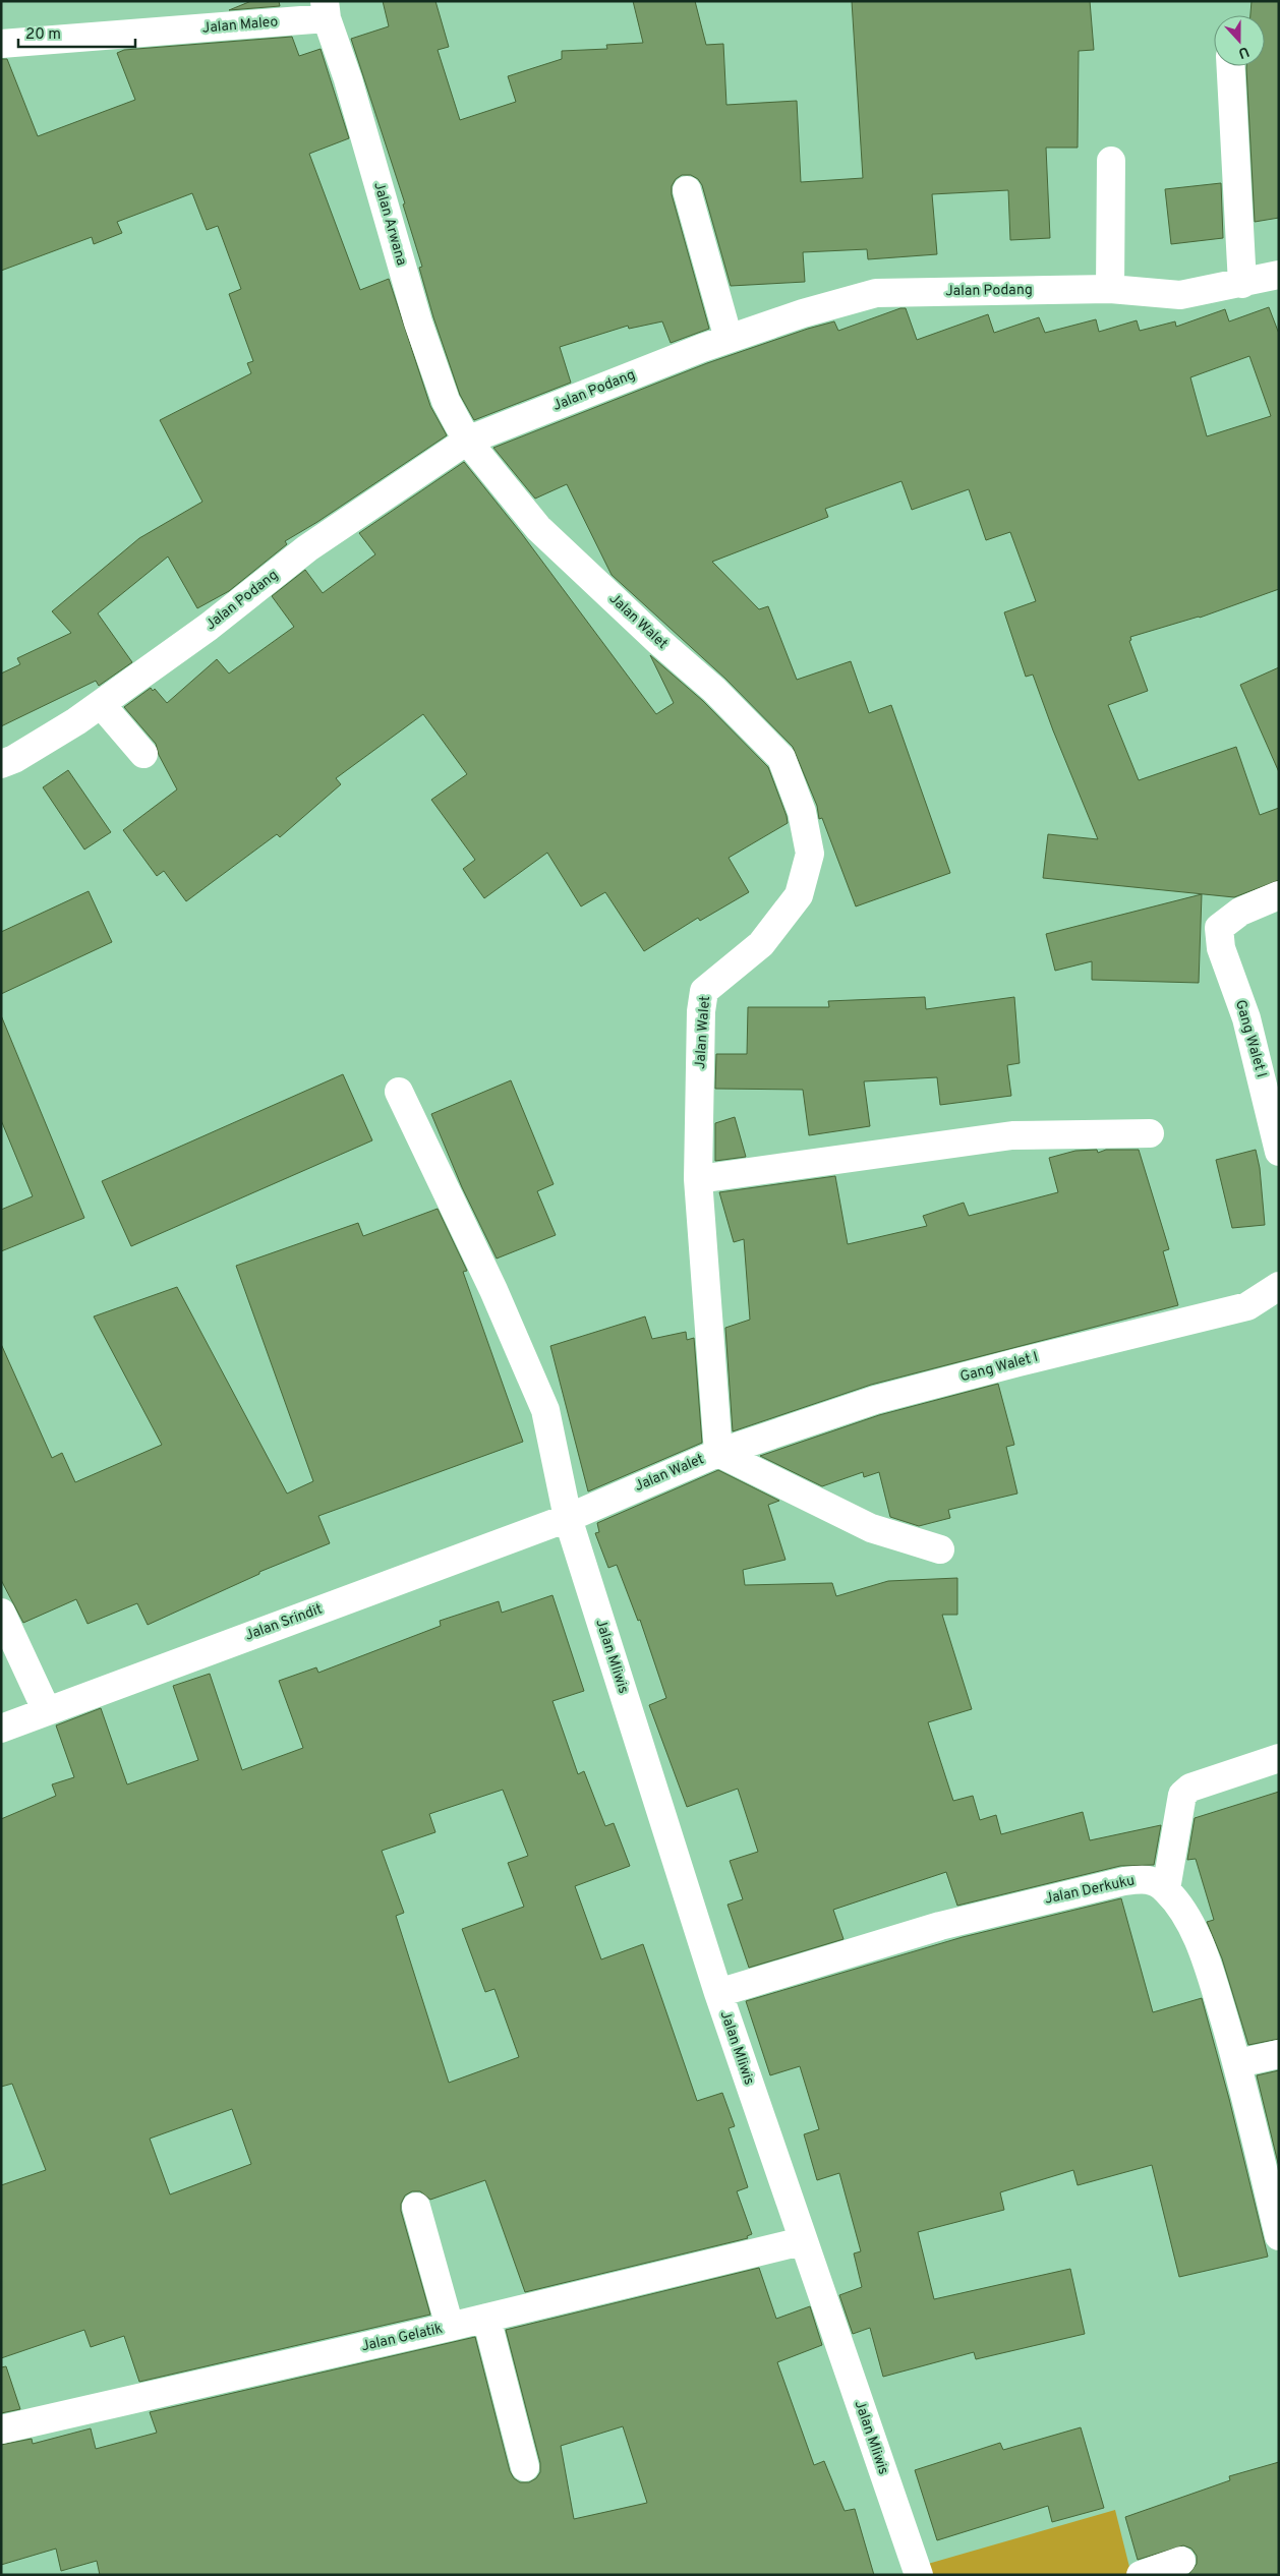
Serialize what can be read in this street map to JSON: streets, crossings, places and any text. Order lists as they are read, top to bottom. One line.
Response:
{"streets":{"street":["Jalan Maleo","Jalan Arwana","Jalan Podang","Jalan Walet","Gang Walet I","Jalan Srindit","Jalan Mliwis","Jalan Derkuku","Jalan Gelatik"]},"crossings":[["Jalan Maleo","Jalan Arwana"],["Jalan Arwana","Jalan Podang"],["Jalan Arwana","Jalan Walet"],["Jalan Podang","Jalan Walet"],["Jalan Walet","Gang Walet I"],["Jalan Walet","Jalan Srindit"],["Jalan Walet","Jalan Mliwis"],["Jalan Srindit","Jalan Mliwis"],["Jalan Mliwis","Jalan Derkuku"],["Jalan Mliwis","Jalan Gelatik"]],"scale_bar":"20 m","north":"bottom"}
